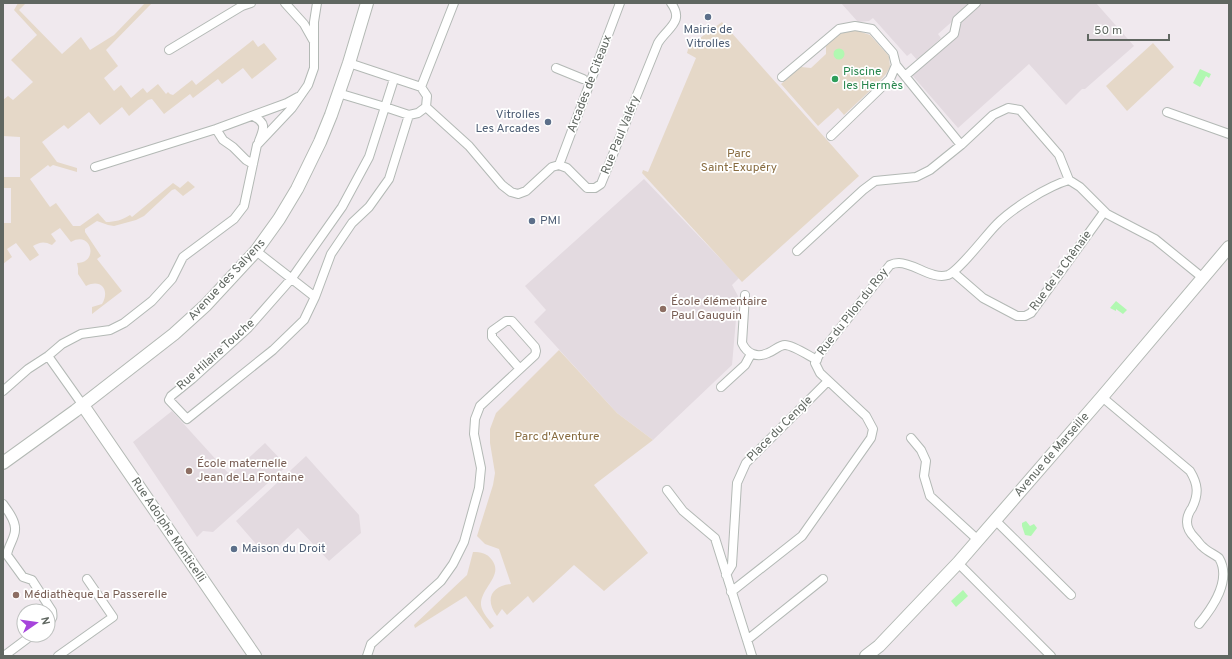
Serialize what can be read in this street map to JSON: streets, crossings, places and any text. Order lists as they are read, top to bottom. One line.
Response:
{"streets":{"street":["Arcades de Citeaux","Rue Paul Valéry","Rue de la Chênaie","Avenue des Salyens","Rue du Pilon du Roy","Rue Hilaire Touche","Place du Cengle","Avenue de Marseille","Rue Adolphe Monticelli"]},"crossings":[["Arcades de Citeaux","Rue Paul Valéry"],["Rue de la Chênaie","Rue du Pilon du Roy"],["Avenue des Salyens","Rue Adolphe Monticelli"],["Rue du Pilon du Roy","Place du Cengle"]],"parks":["Parc Saint-Exupéry","Parc d'Aventure"],"places":["Mairie de Vitrolles","Piscine les Hermès","Vitrolles Les Arcades","PMI","École élémentaire Paul Gauguin","École maternelle Jean de La Fontaine","Maison du Droit","Médiathèque La Passerelle"],"scale_bar":"50 m","north":"right"}
